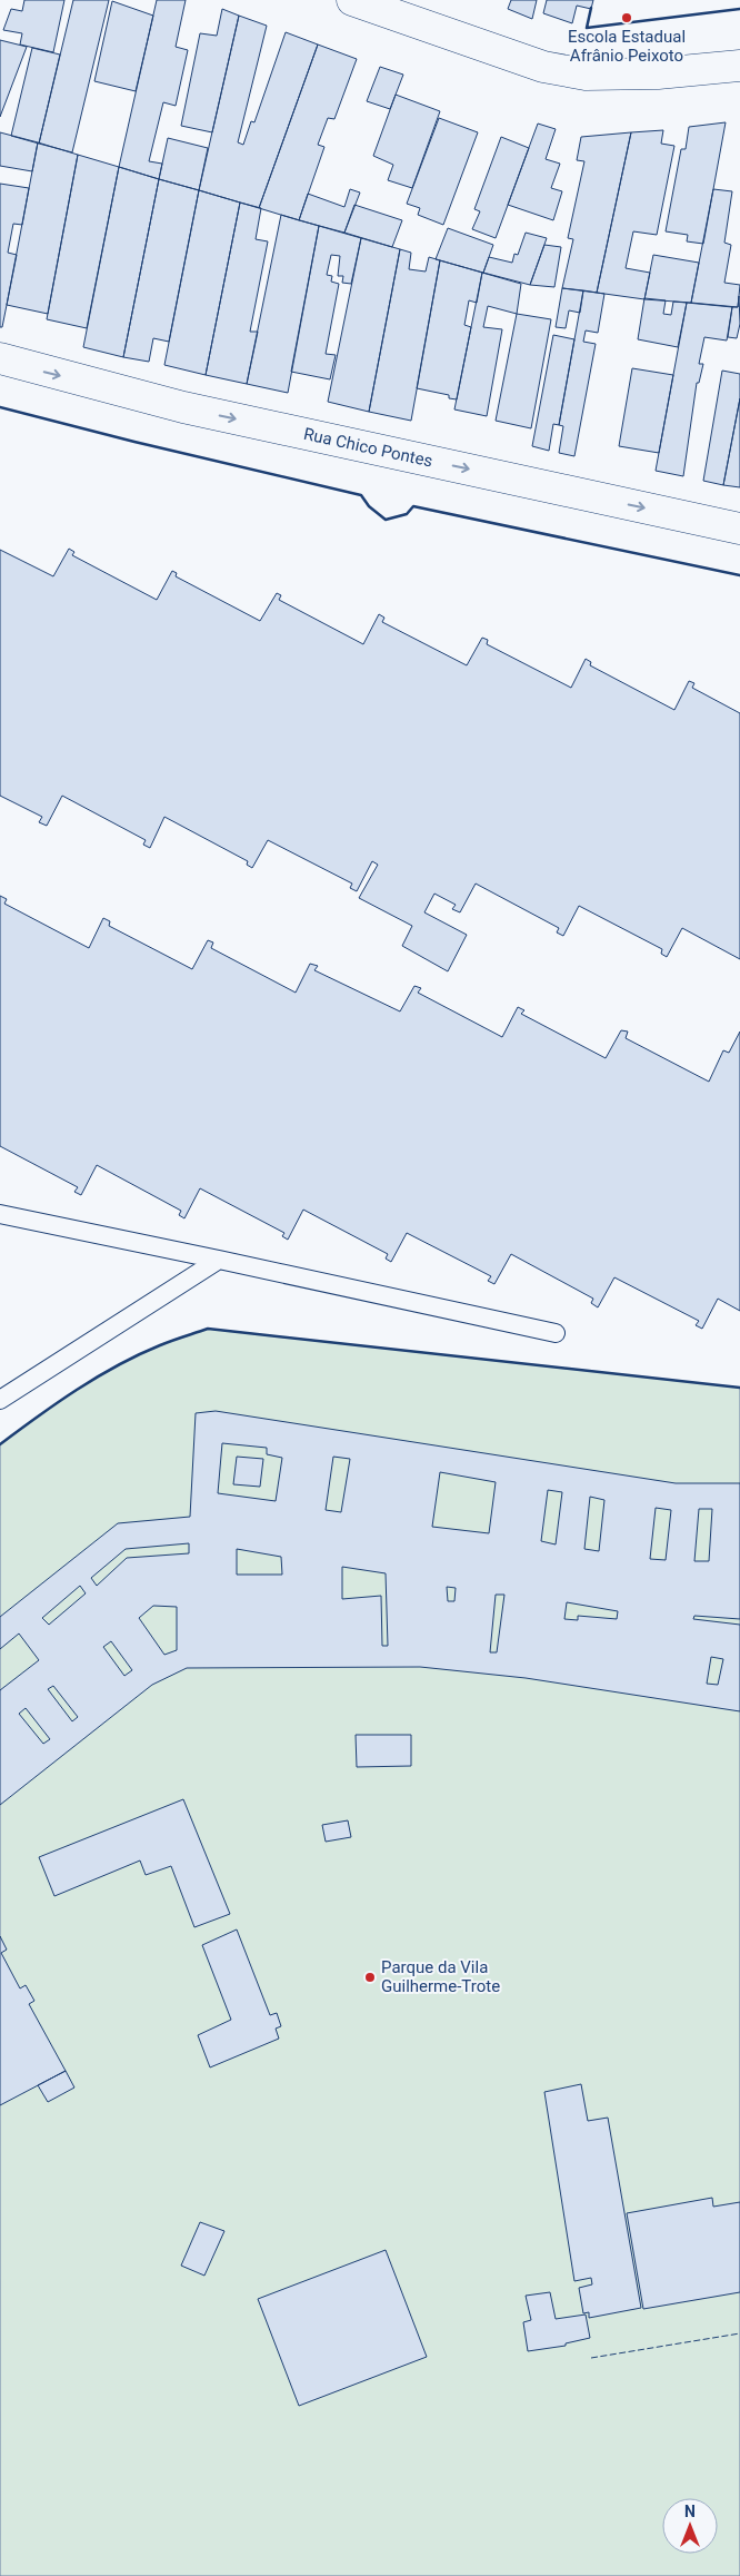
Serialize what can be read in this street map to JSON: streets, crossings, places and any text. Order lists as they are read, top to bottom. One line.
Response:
{"streets":{"main road":["Rua Chico Pontes"]},"one_way":["Rua Chico Pontes"],"places":["Escola Estadual Afrânio Peixoto","Parque da Vila Guilherme-Trote"],"north":"top"}
